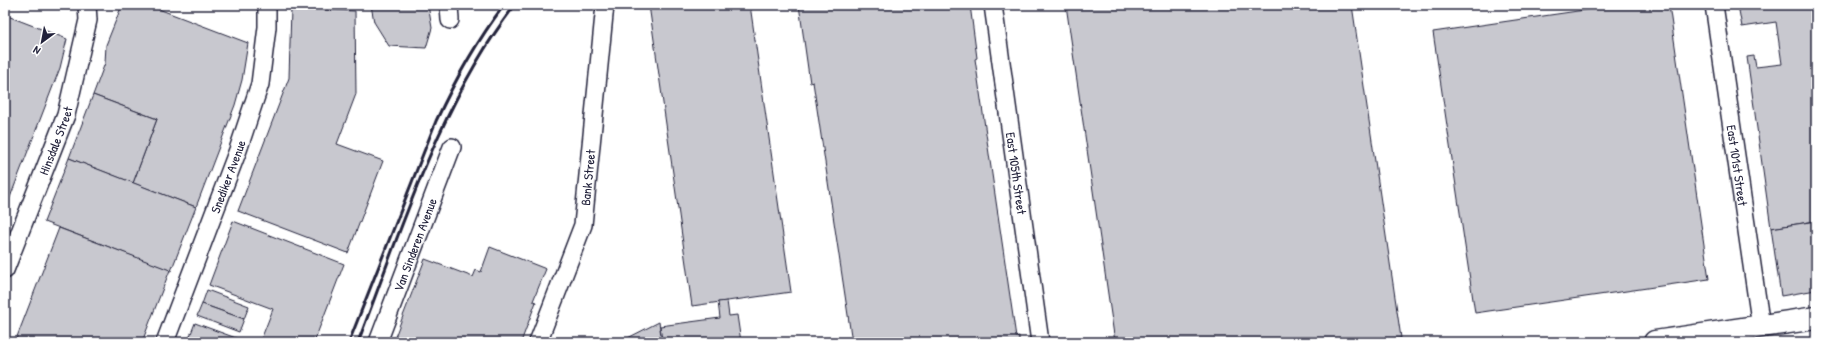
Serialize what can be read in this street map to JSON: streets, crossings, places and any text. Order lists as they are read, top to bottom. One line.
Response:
{"streets":{"street":["Hinsdale Street","East 101st Street","East 105th Street","Snediker Avenue","Bank Street","Van Sinderen Avenue"]},"north":"bottom left"}
